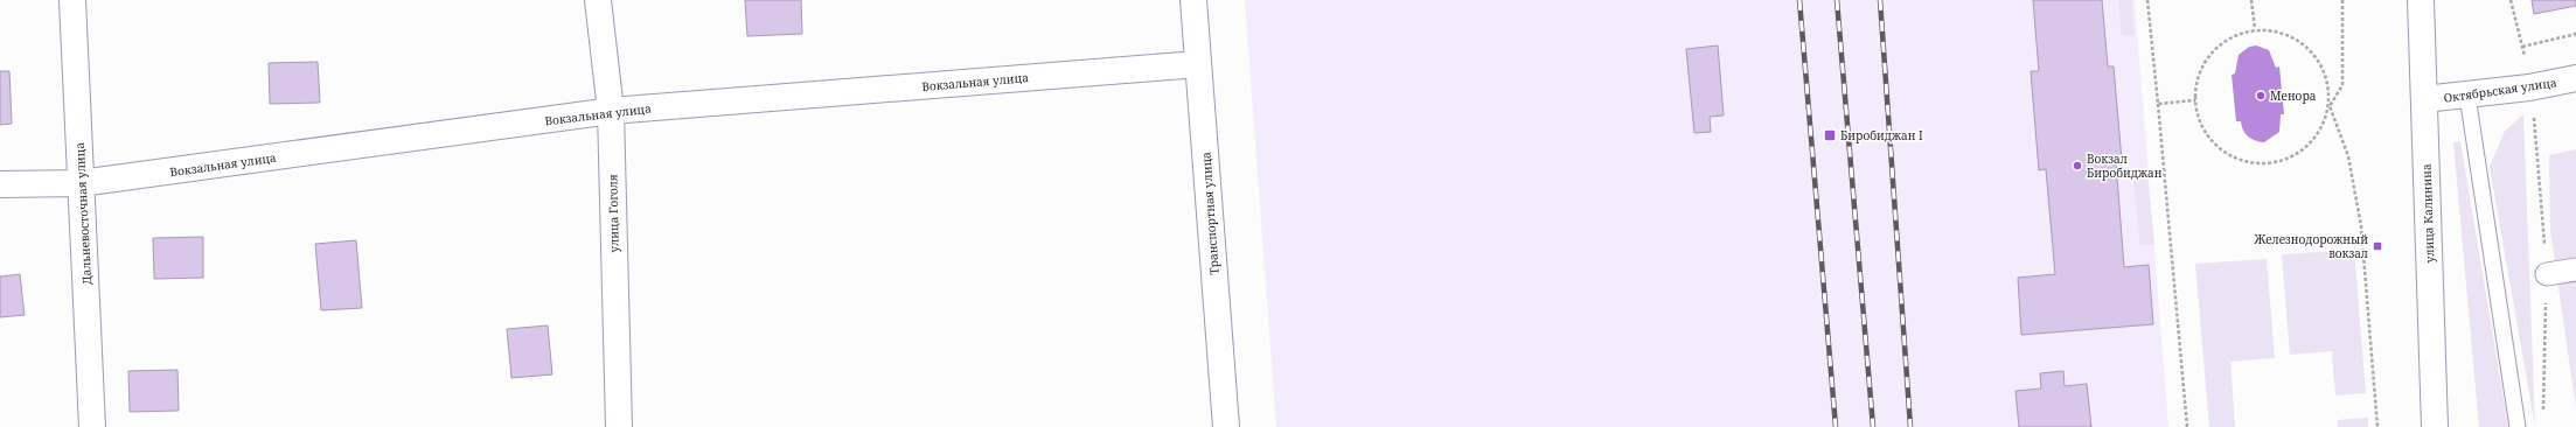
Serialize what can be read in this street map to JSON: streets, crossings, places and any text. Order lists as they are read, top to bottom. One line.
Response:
{"streets":{"street":["Вокзальная улица","Октябрьская улица","Дальневосточная улица","улица Гоголя","Транспортная улица","улица Калинина"]},"crossings":[["Вокзальная улица","Дальневосточная улица"],["Вокзальная улица","улица Гоголя"],["Вокзальная улица","Транспортная улица"],["Октябрьская улица","улица Калинина"]],"places":{"other":["Менора","Вокзал Биробиджан"],"transit":["Биробиджан I","Железнодорожный вокзал"]}}
